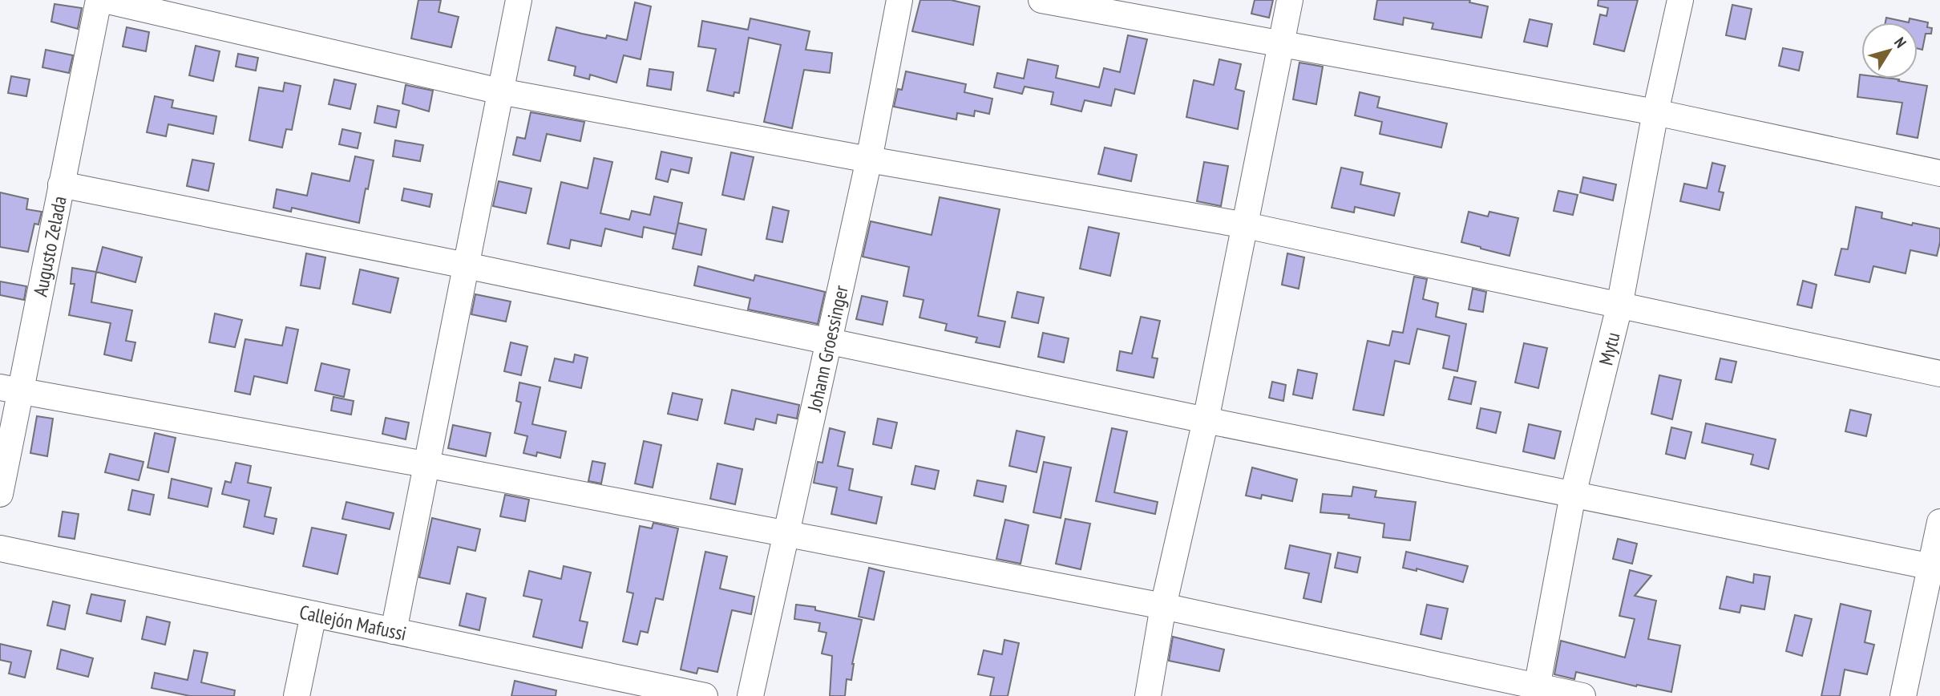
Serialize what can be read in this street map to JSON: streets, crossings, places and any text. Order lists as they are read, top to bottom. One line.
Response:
{"streets":{"street":["Augusto Zelada","Johann Groessinger","Mytu","Callejón Mafussi"]},"north":"top right"}
